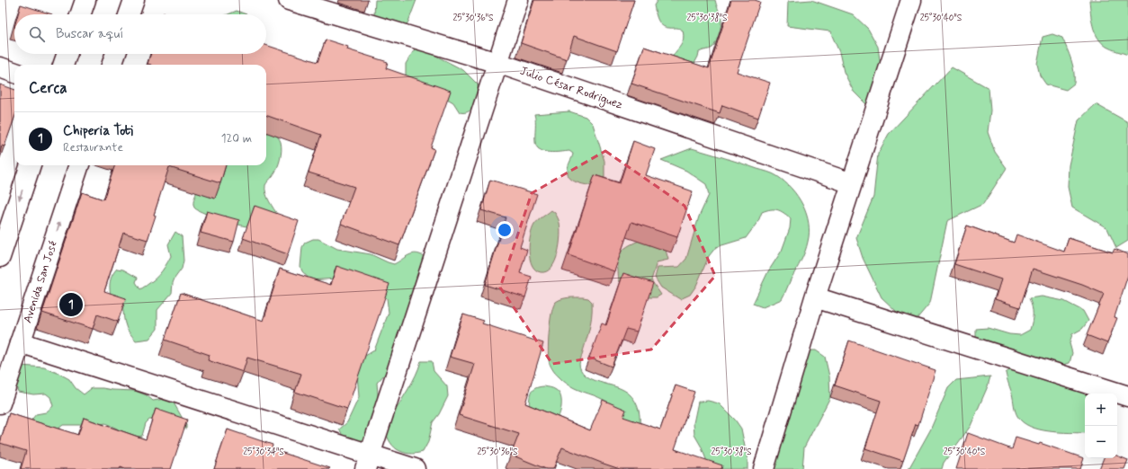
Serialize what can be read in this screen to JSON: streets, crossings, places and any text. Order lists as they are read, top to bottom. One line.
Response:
{"streets":{"street":["Julio César Rodriguez","Avenida San José"]},"page":{"search":"Buscar aquí","heading":"Cerca","list":[{"mark":"1","name":"Chiperia Toti","note":"Restaurante","value":"120 m"}],"pins":"1","map_buttons":["+","−"]},"coordinates":["25°30'36\"S","25°30'38\"S","25°30'40\"S","25°30'34\"S"]}
